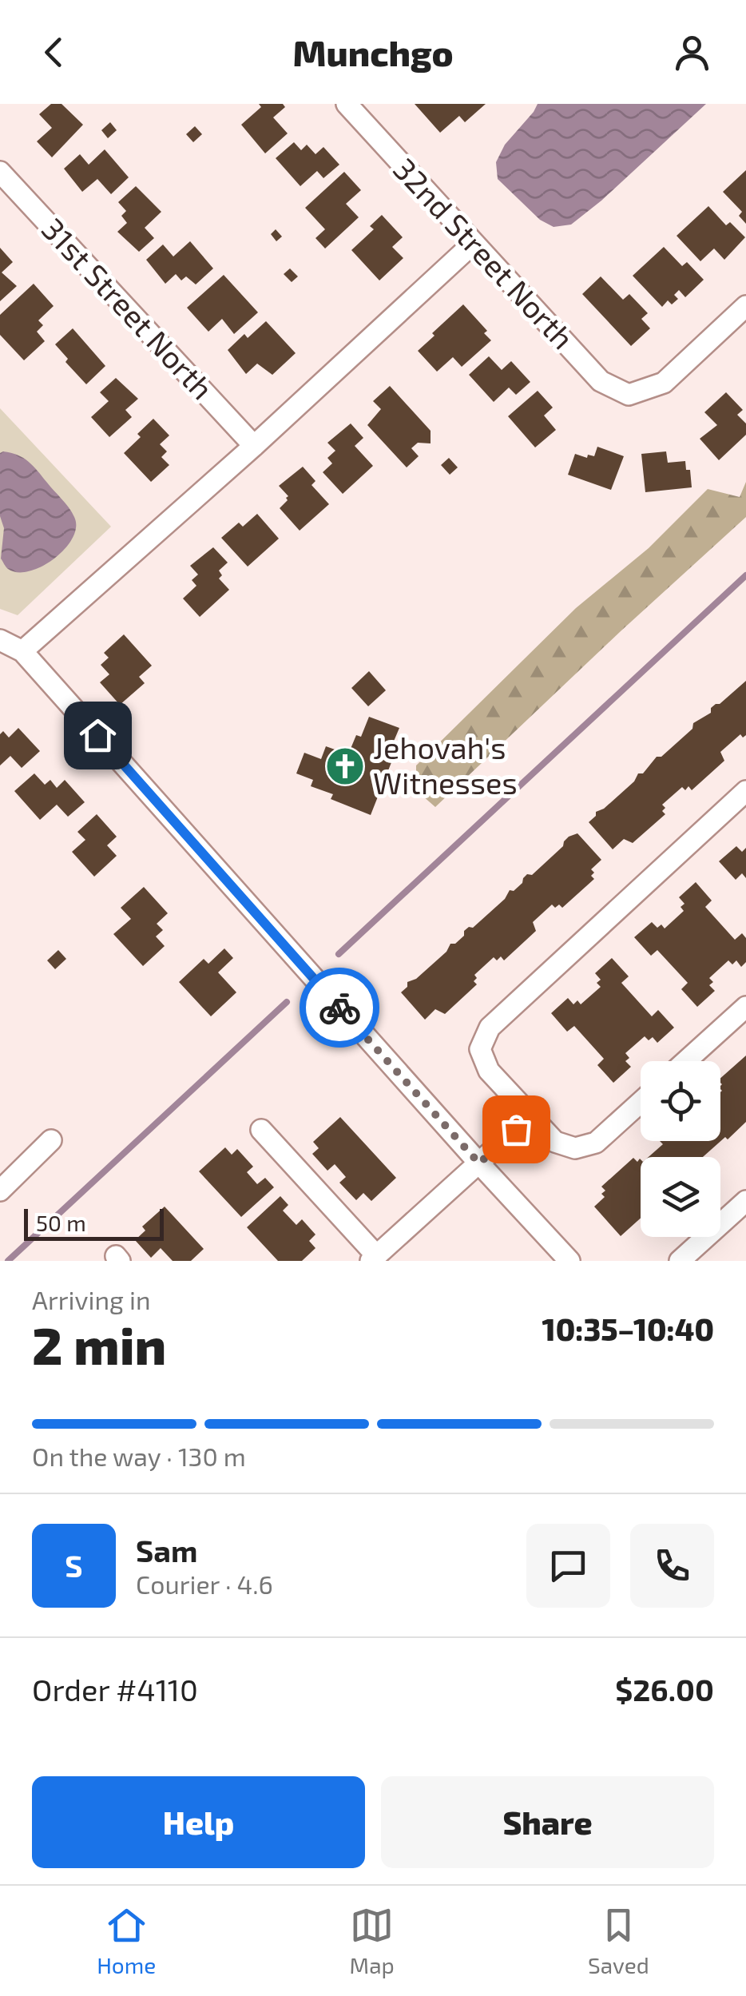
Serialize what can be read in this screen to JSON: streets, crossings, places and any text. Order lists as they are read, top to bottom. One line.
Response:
{"streets":{"street":["32nd Street North","31st Street North"]},"places":{"church":["Jehovah's Witnesses"]},"scale_bar":"50 m","page":{"header":"Munchgo","scale":"50 m","heading":["2 min","Arriving in","10:35–10:40"],"panel":["Sam","Courier · 4.6","Order #4110","$26.00"],"bar":"On the way · 130 m","round":"S","buttons":["Help","Share"],"tabs":["Home","Map","Saved"]}}
